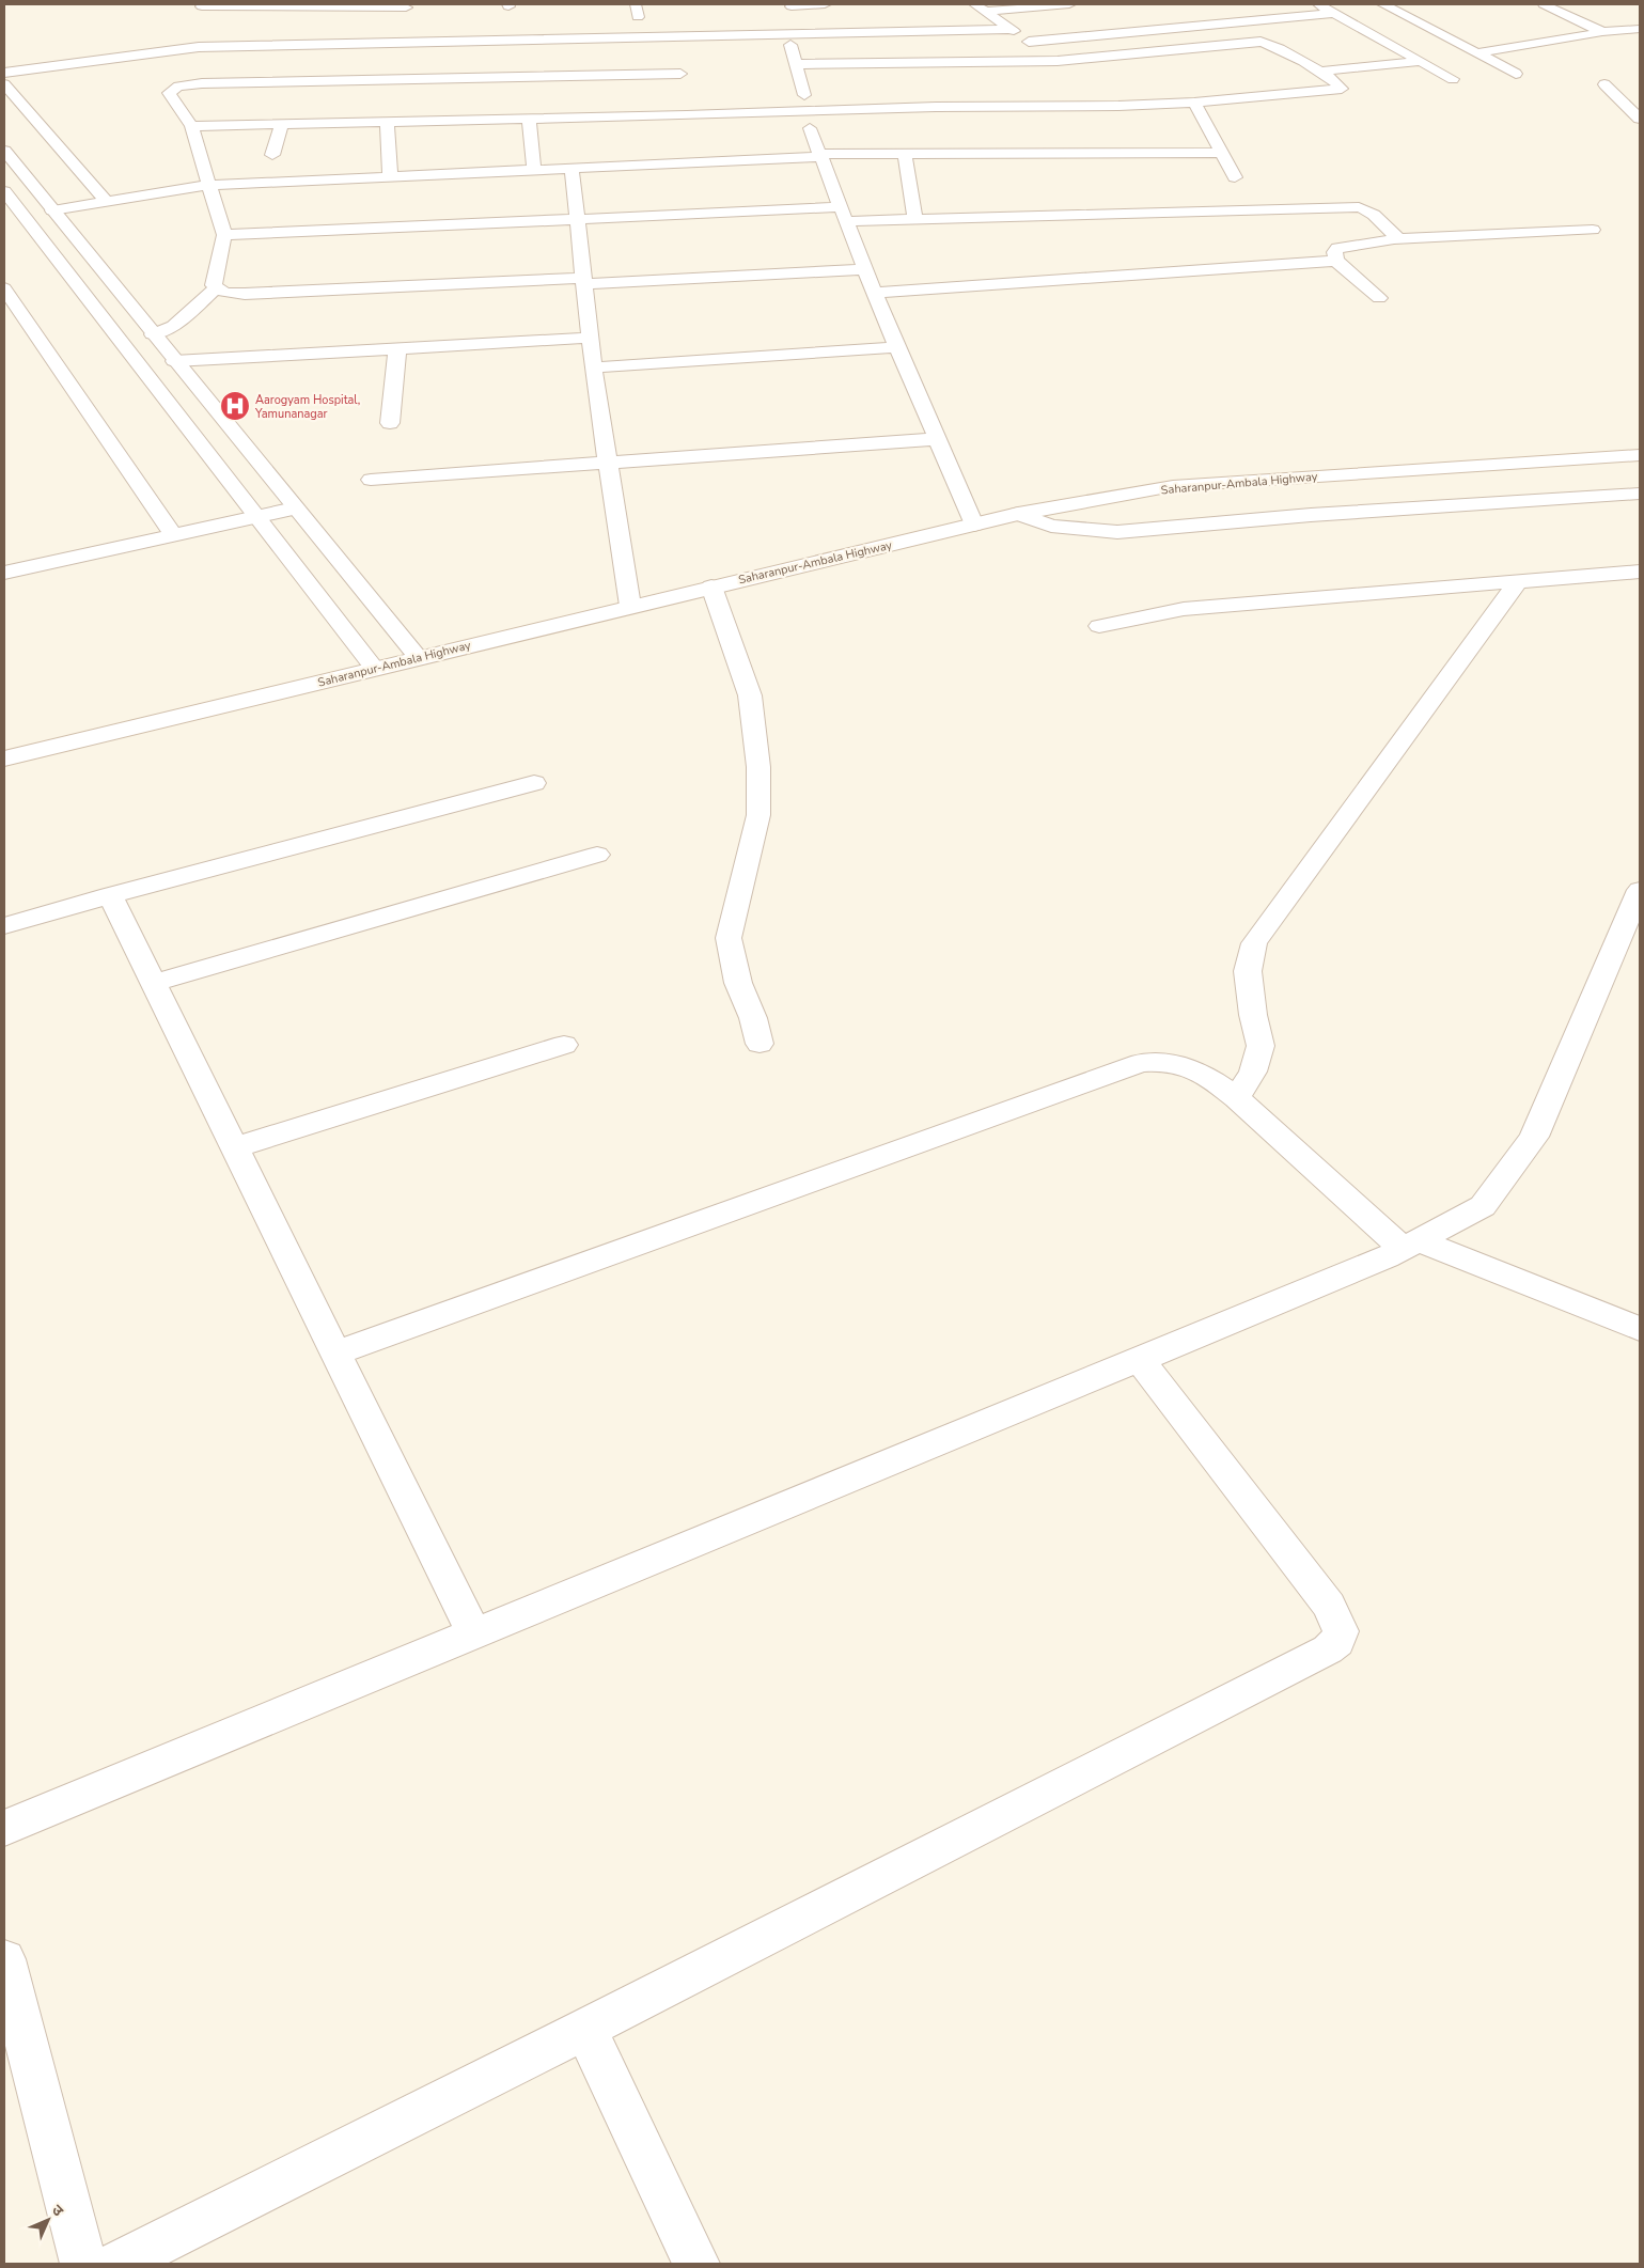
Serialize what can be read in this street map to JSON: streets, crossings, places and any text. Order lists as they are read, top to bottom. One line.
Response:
{"streets":{"street":["Saharanpur-Ambala Highway"]},"places":{"hospital":["Aarogyam Hospital, Yamunanagar"]},"north":"top right"}
